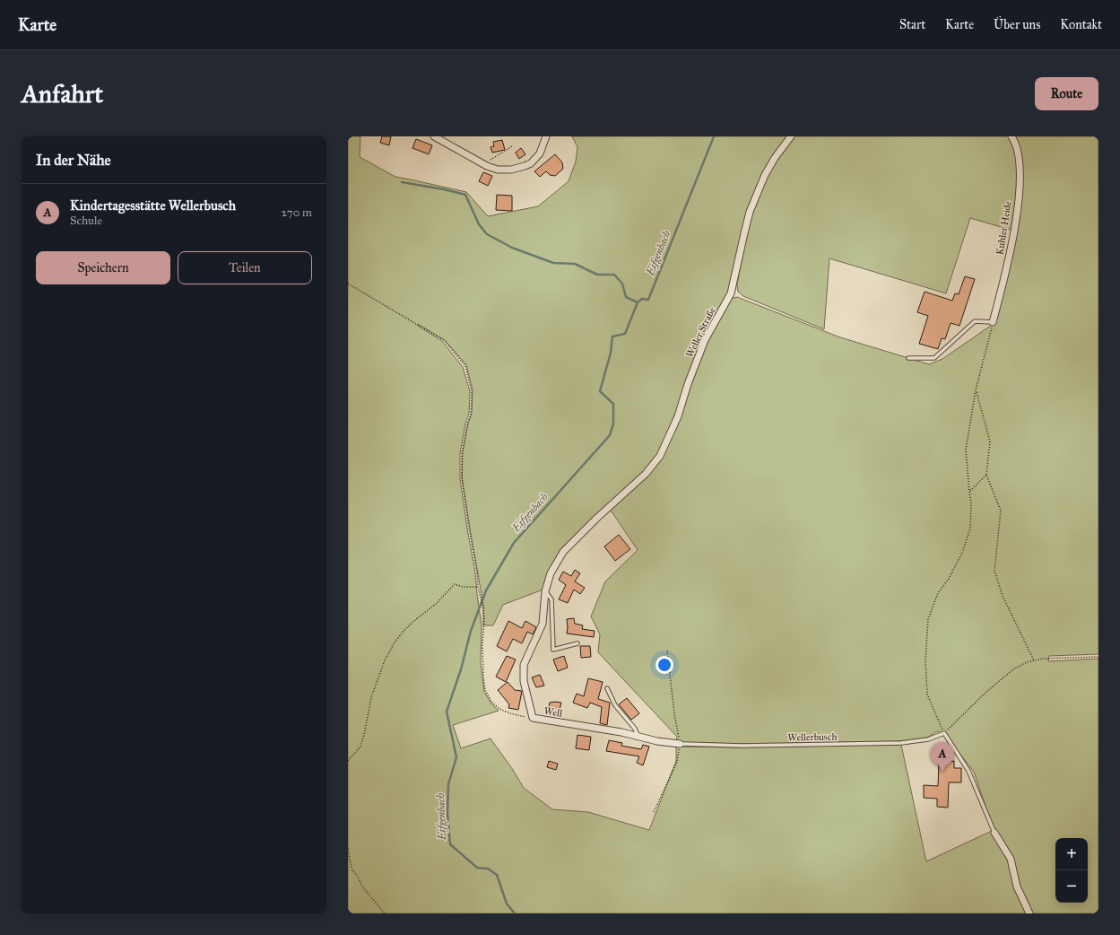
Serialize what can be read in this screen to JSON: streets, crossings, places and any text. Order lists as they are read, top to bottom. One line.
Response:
{"streets":{"street":["Kuhler Heide","Weller Straße","Well"],"lane":["Wellerbusch"]},"crossings":[["Weller Straße","Well"],["Well","Wellerbusch"]],"water":["Eifgenbach"],"page":{"header":"Karte","nav":["Start","Karte","Über uns","Kontakt"],"buttons":["Route",["Speichern","Teilen"]],"title":"Anfahrt","heading":"In der Nähe","list":[{"mark":"A","name":"Kindertagesstätte Wellerbusch","note":"Schule","value":"270 m"}],"pins":"A","map_buttons":["+","−"]}}
